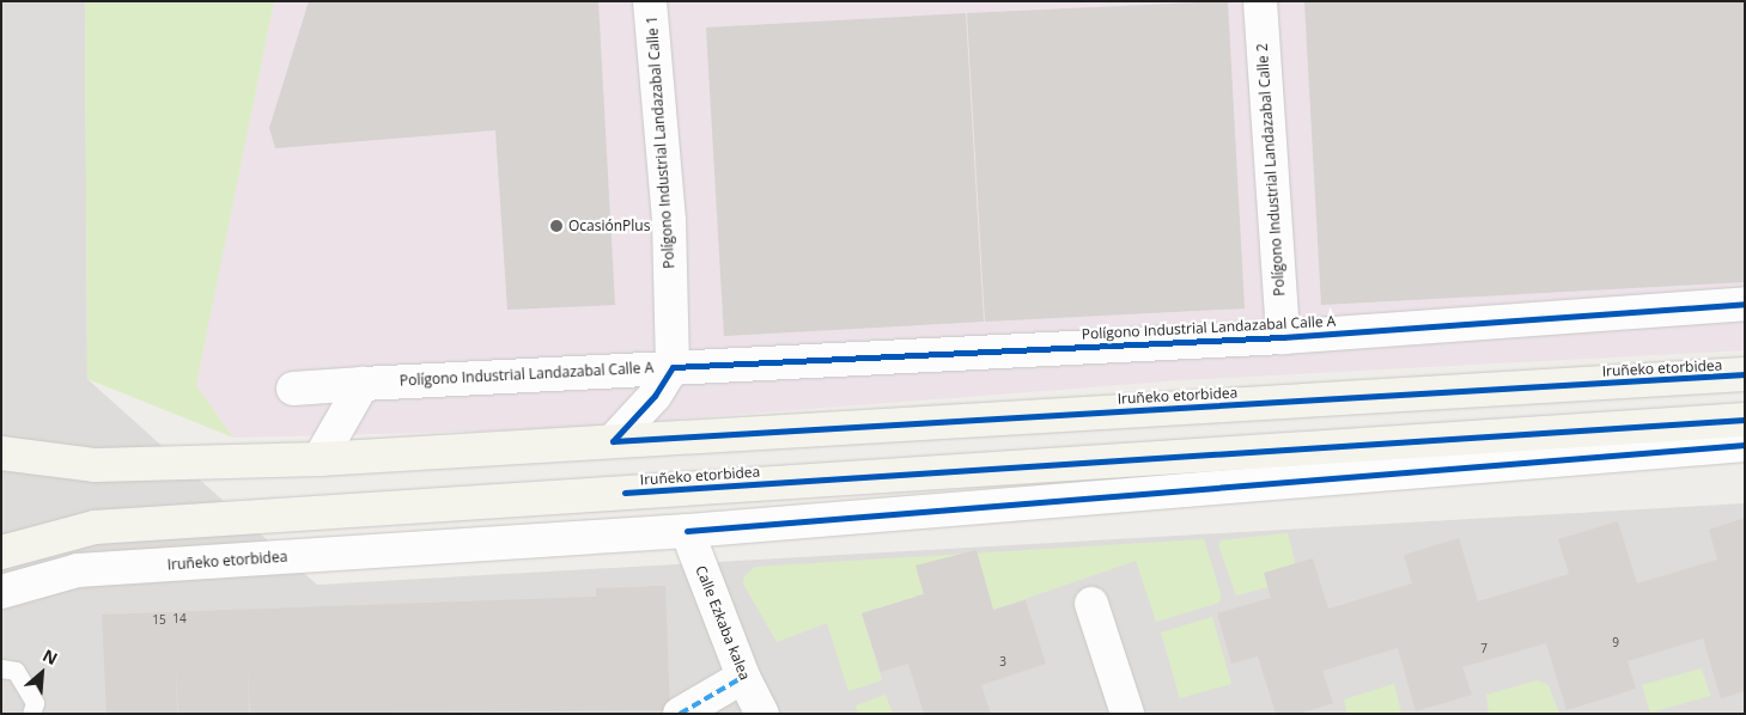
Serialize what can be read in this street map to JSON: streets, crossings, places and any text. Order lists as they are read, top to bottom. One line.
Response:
{"streets":{"main road":["Iruñeko etorbidea"],"street":["Polígono Industrial Landazabal Calle 1","Polígono Industrial Landazabal Calle 2","Polígono Industrial Landazabal Calle A","Calle Ezkaba kalea"]},"crossings":[["Polígono Industrial Landazabal Calle 1","Polígono Industrial Landazabal Calle A"],["Polígono Industrial Landazabal Calle 2","Polígono Industrial Landazabal Calle A"],["Iruñeko etorbidea","Calle Ezkaba kalea"]],"places":["OcasiónPlus"],"house_numbers":["14","15","9","7","3"],"north":"top right"}
